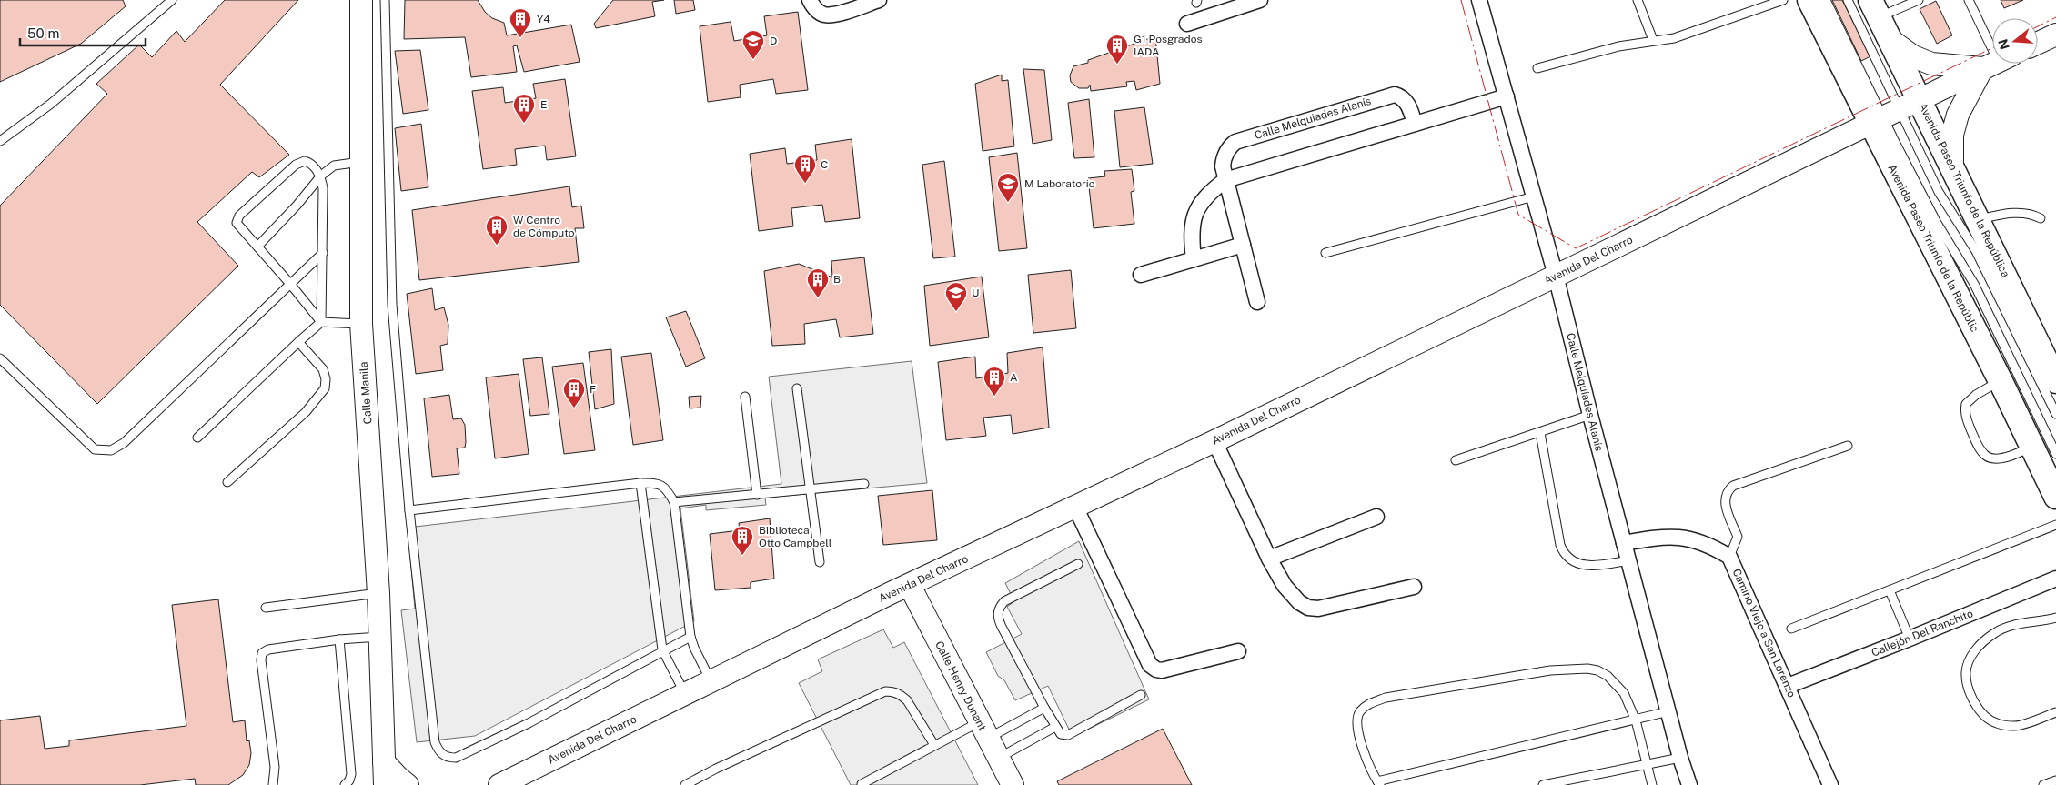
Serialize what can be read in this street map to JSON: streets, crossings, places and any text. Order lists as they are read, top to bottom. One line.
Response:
{"streets":{"main road":["Avenida Paseo Triunfo de la República","Avenida Paseo Triunfo de la Repúblic"],"street":["Calle Melquiades Alanís","Avenida Del Charro","Calle Melquíades Alanís","Calle Manila","Camino Viejo a San Lorenzo","Callejón Del Ranchito","Calle Henry Dunant"]},"crossings":[["Avenida Paseo Triunfo de la República","Avenida Paseo Triunfo de la Repúblic"],["Avenida Paseo Triunfo de la República","Avenida Del Charro"],["Avenida Paseo Triunfo de la Repúblic","Avenida Del Charro"],["Avenida Del Charro","Calle Melquíades Alanís"],["Avenida Del Charro","Calle Henry Dunant"],["Calle Melquíades Alanís","Camino Viejo a San Lorenzo"],["Camino Viejo a San Lorenzo","Callejón Del Ranchito"]],"places":{"building":["Y4","G1 Posgrados IADA","E","C","W Centro de Cómputo","B","A","F","Biblioteca Otto Campbell"],"school or university":["D","M Laboratorio","U"]},"scale_bar":"50 m","north":"left"}
